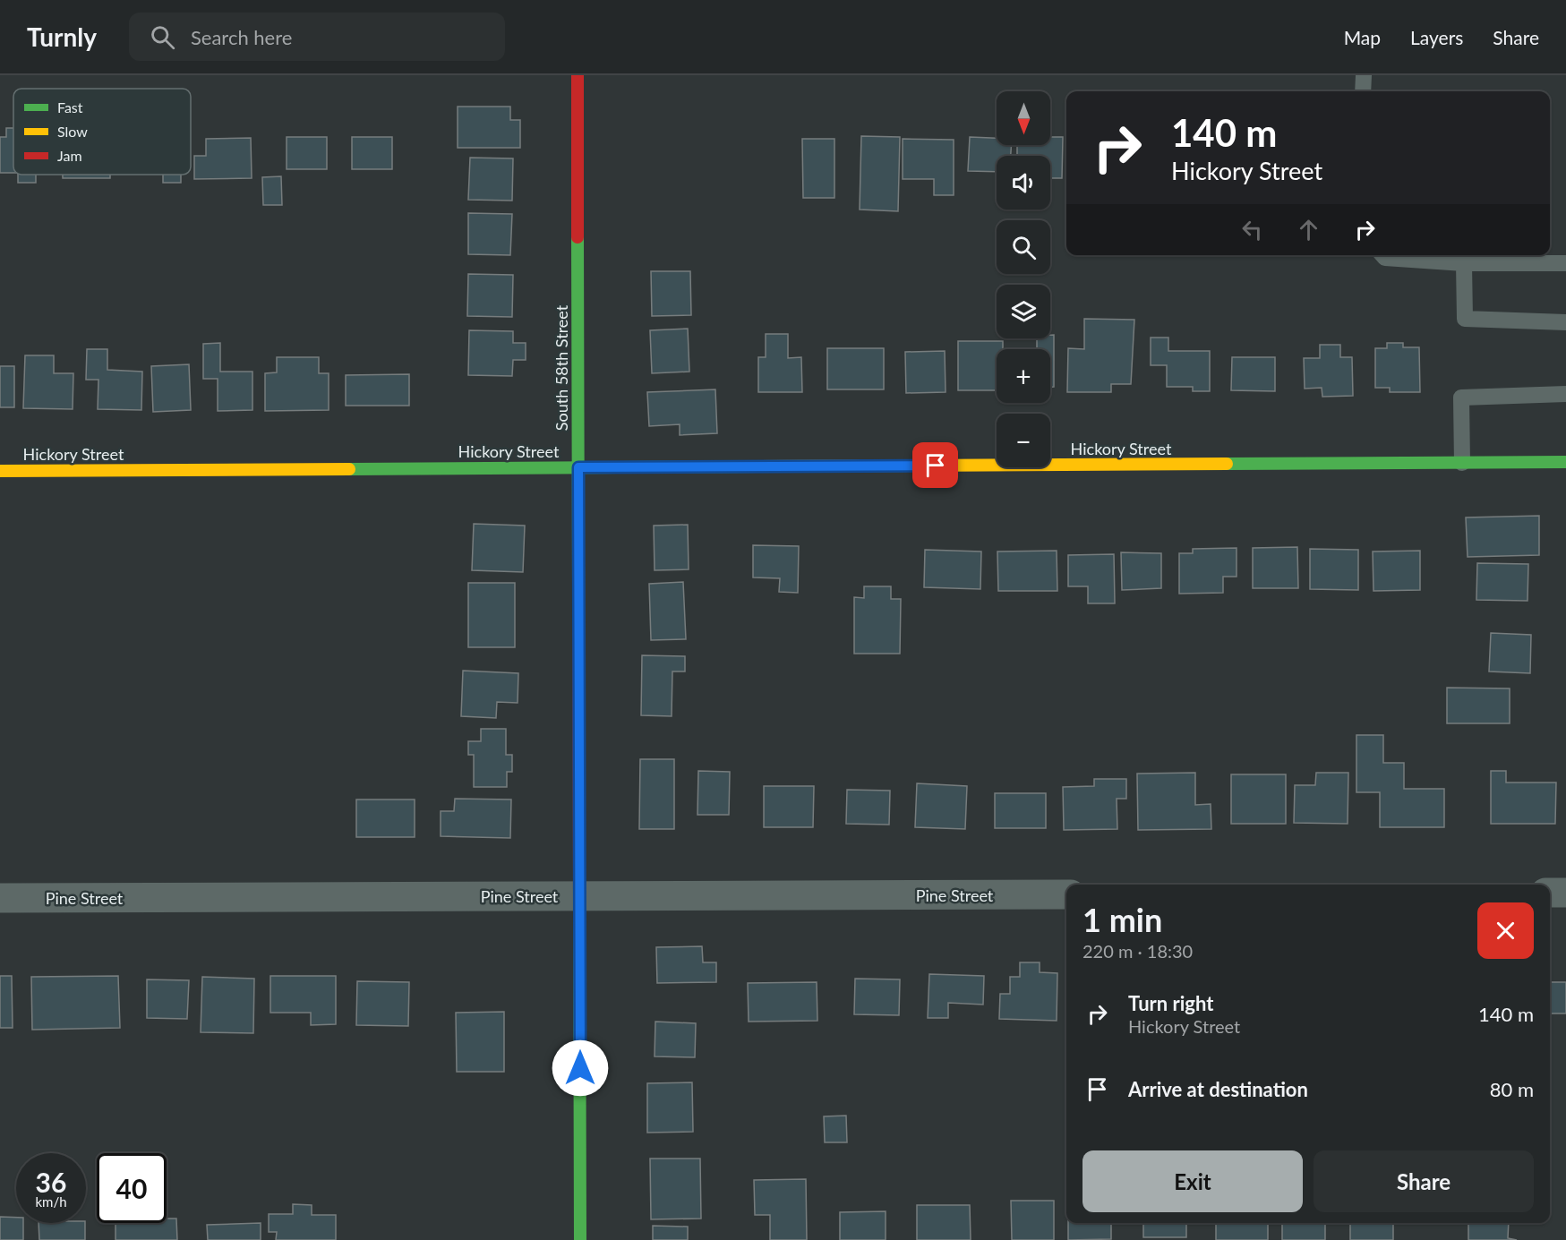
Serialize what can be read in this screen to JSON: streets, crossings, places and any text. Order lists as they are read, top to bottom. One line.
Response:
{"streets":{"street":["South 58th Street","Hickory Street","Pine Street"]},"crossings":[["South 58th Street","Hickory Street"],["South 58th Street","Pine Street"]],"legend":["Fast","Slow","Jam"],"north":"bottom","page":{"header":"Turnly","search":"Search here","nav":["Map","Layers","Share"],"map_buttons":["+","−"],"turn":["140 m","Hickory Street"],"heading":["1 min","220 m · 18:30"],"list":[{"name":"Turn right","note":"Hickory Street","value":"140 m"},{"name":"Arrive at destination","value":"80 m"}],"buttons":["Exit","Share"],"speed":"36 km/h","limit":"40"}}
